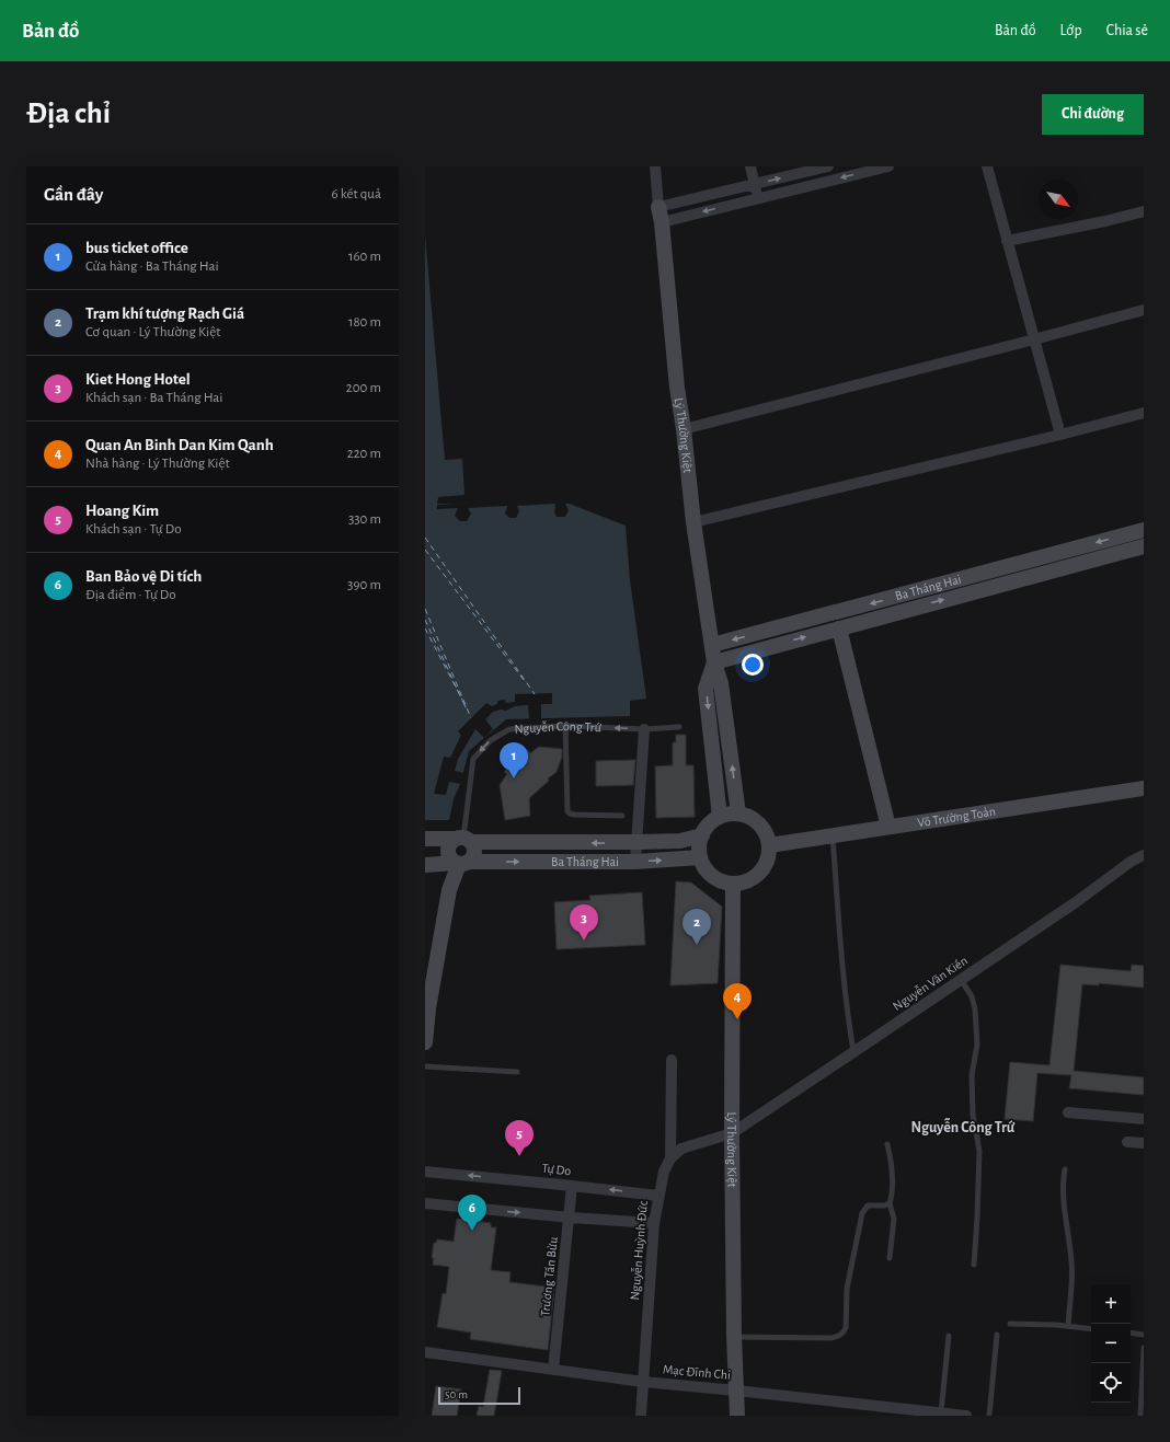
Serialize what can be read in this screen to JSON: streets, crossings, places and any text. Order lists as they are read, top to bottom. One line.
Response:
{"streets":{"street":["Lý Thường Kiệt","Ba Tháng Hai","Võ Trường Toản","Nguyễn Văn Kiến","Tự Do","Nguyễn Huỳnh Đức","Trương Tấn Bửu","Mạc Đĩnh Chi"],"lane":["Nguyễn Công Trứ"]},"crossings":[["Lý Thường Kiệt","Ba Tháng Hai"],["Lý Thường Kiệt","Võ Trường Toản"],["Lý Thường Kiệt","Nguyễn Văn Kiến"],["Lý Thường Kiệt","Mạc Đĩnh Chi"],["Ba Tháng Hai","Nguyễn Công Trứ"],["Ba Tháng Hai","Võ Trường Toản"],["Tự Do","Nguyễn Huỳnh Đức"],["Tự Do","Trương Tấn Bửu"],["Nguyễn Huỳnh Đức","Mạc Đĩnh Chi"],["Trương Tấn Bửu","Mạc Đĩnh Chi"]],"one_way":["Nguyễn Công Trứ"],"districts":["Nguyễn Công Trứ"],"scale_bar":"50 m","north":"bottom right","page":{"header":"Bản đồ","nav":["Bản đồ","Lớp","Chia sẻ"],"buttons":"Chỉ đường","title":"Địa chỉ","heading":["Gần đây","6 kết quả"],"list":[{"mark":"1","name":"bus ticket office","note":"Cửa hàng · Ba Tháng Hai","value":"160 m"},{"mark":"2","name":"Trạm khí tượng Rạch Giá","note":"Cơ quan · Lý Thường Kiệt","value":"180 m"},{"mark":"3","name":"Kiet Hong Hotel","note":"Khách sạn · Ba Tháng Hai","value":"200 m"},{"mark":"4","name":"Quan An Binh Dan Kim Qanh","note":"Nhà hàng · Lý Thường Kiệt","value":"220 m"},{"mark":"5","name":"Hoang Kim","note":"Khách sạn · Tự Do","value":"330 m"},{"mark":"6","name":"Ban Bảo vệ Di tích","note":"Địa điểm · Tự Do","value":"390 m"}],"pins":["1","3","2","4","5","6"],"map_buttons":["+","−"],"scale":"50 m"}}
